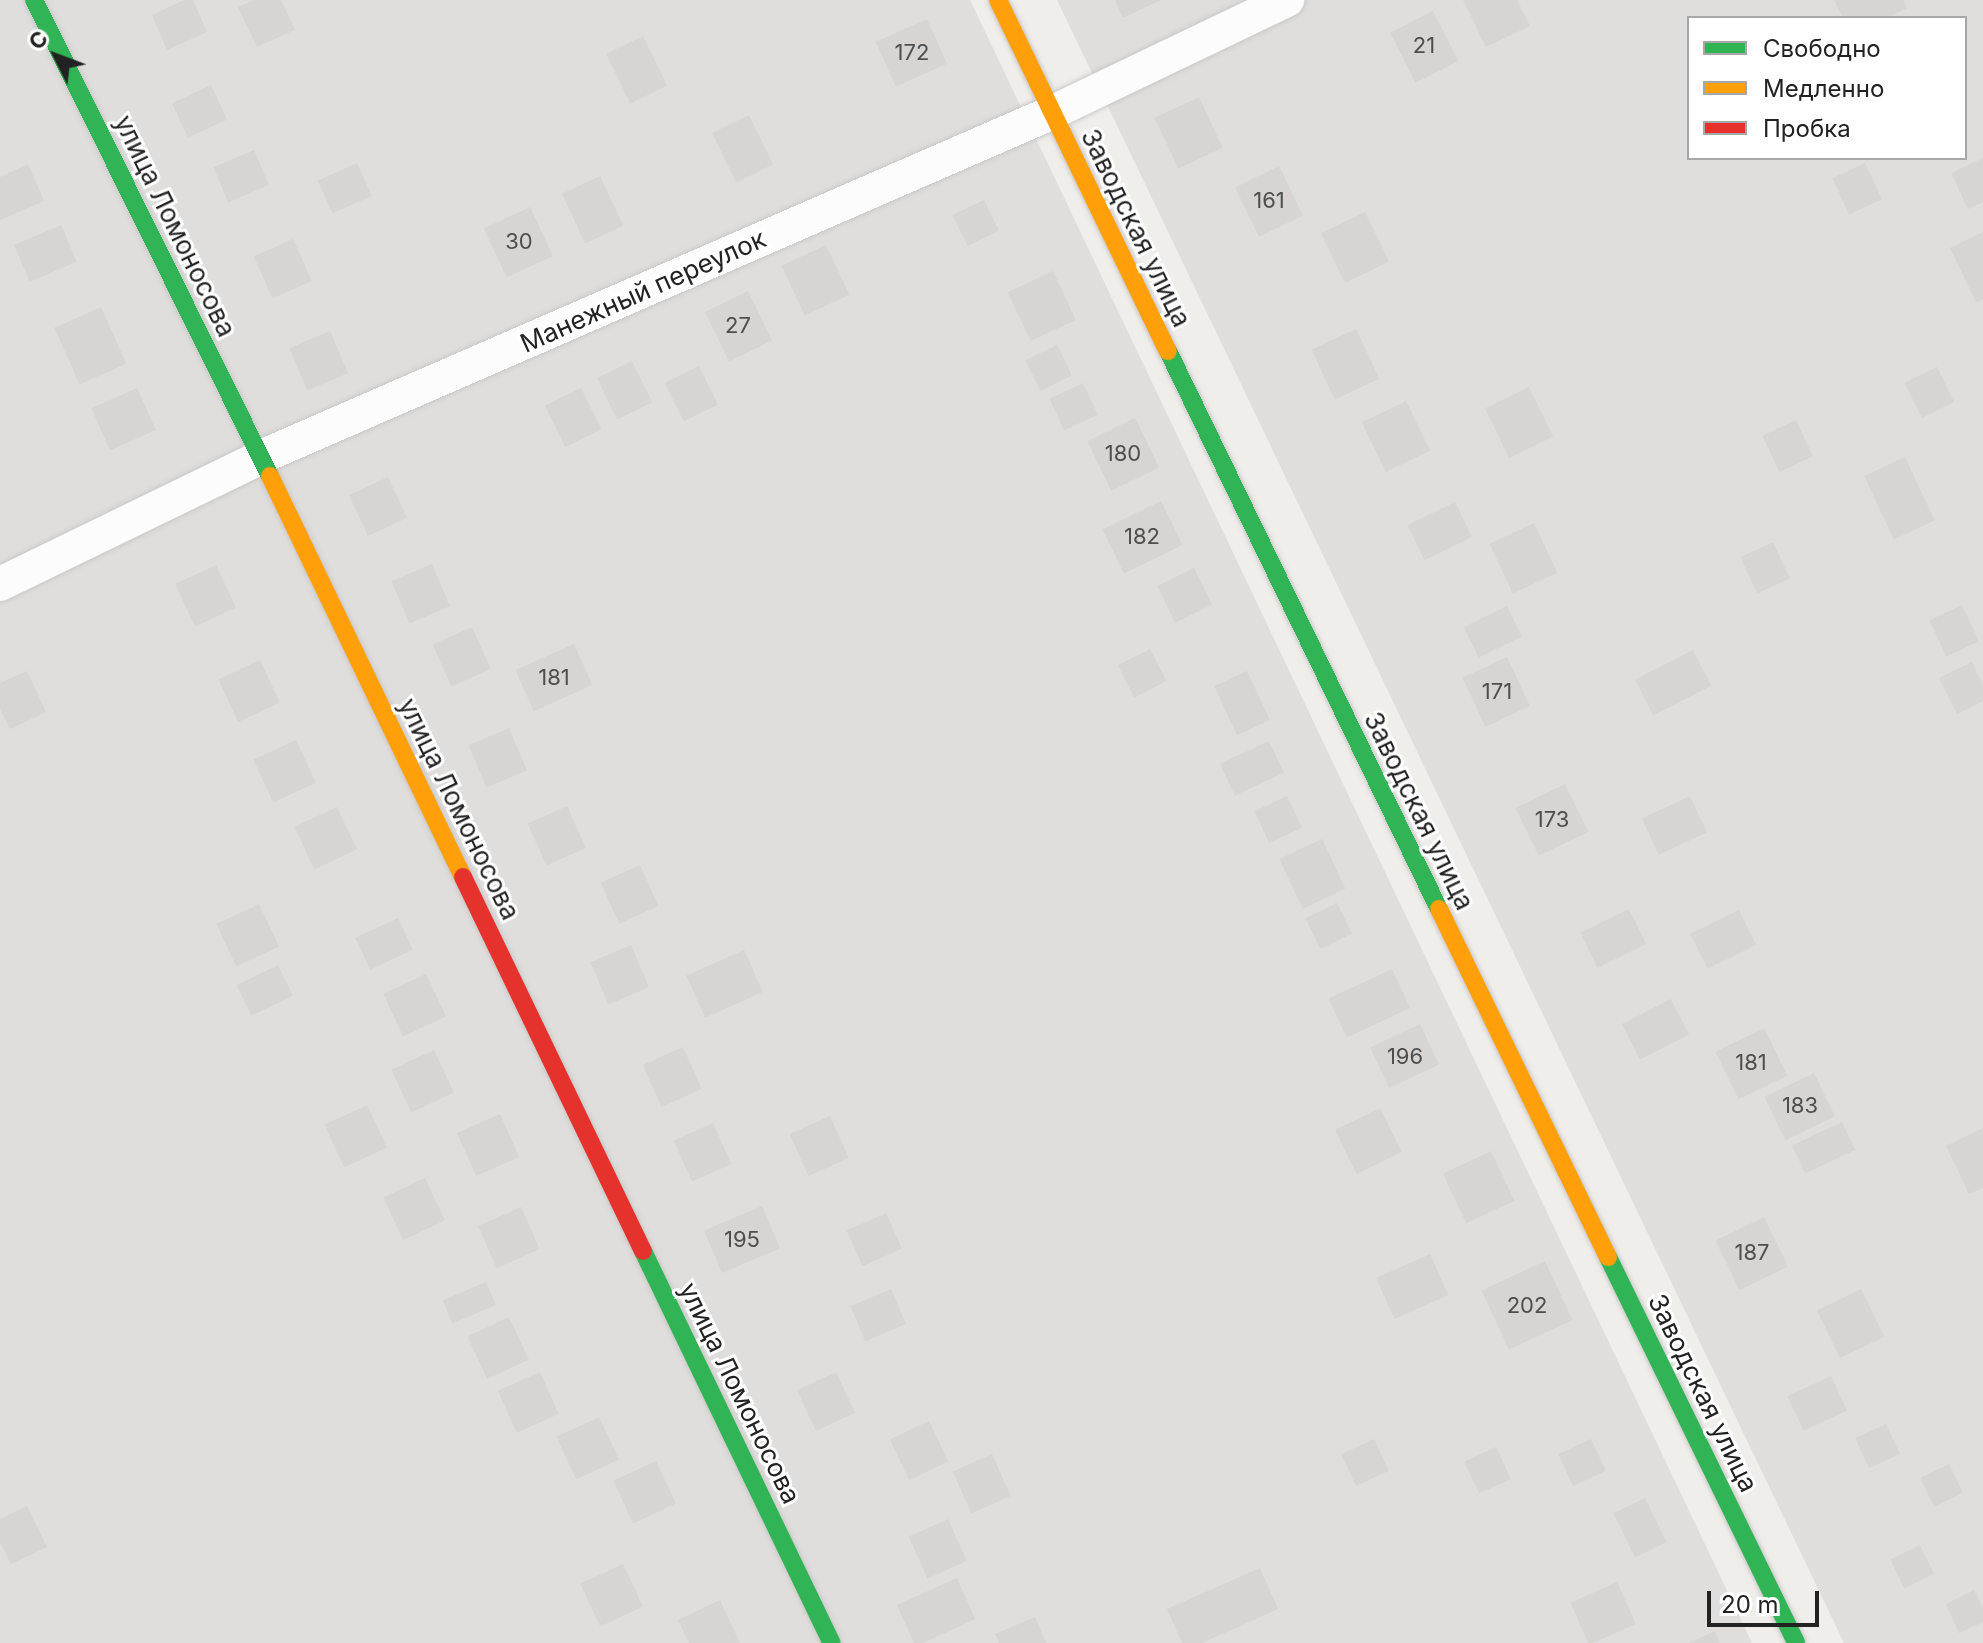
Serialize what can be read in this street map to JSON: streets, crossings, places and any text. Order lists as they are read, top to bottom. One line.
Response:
{"streets":{"street":["улица Ломоносова","Заводская улица","Манежный переулок"]},"crossings":[["улица Ломоносова","Манежный переулок"],["Заводская улица","Манежный переулок"]],"house_numbers":["21","172","161","30","27","180","182","181","171","173","196","181","183","195","187","202"],"legend":["Свободно","Медленно","Пробка"],"scale_bar":"20 m","north":"top left"}
